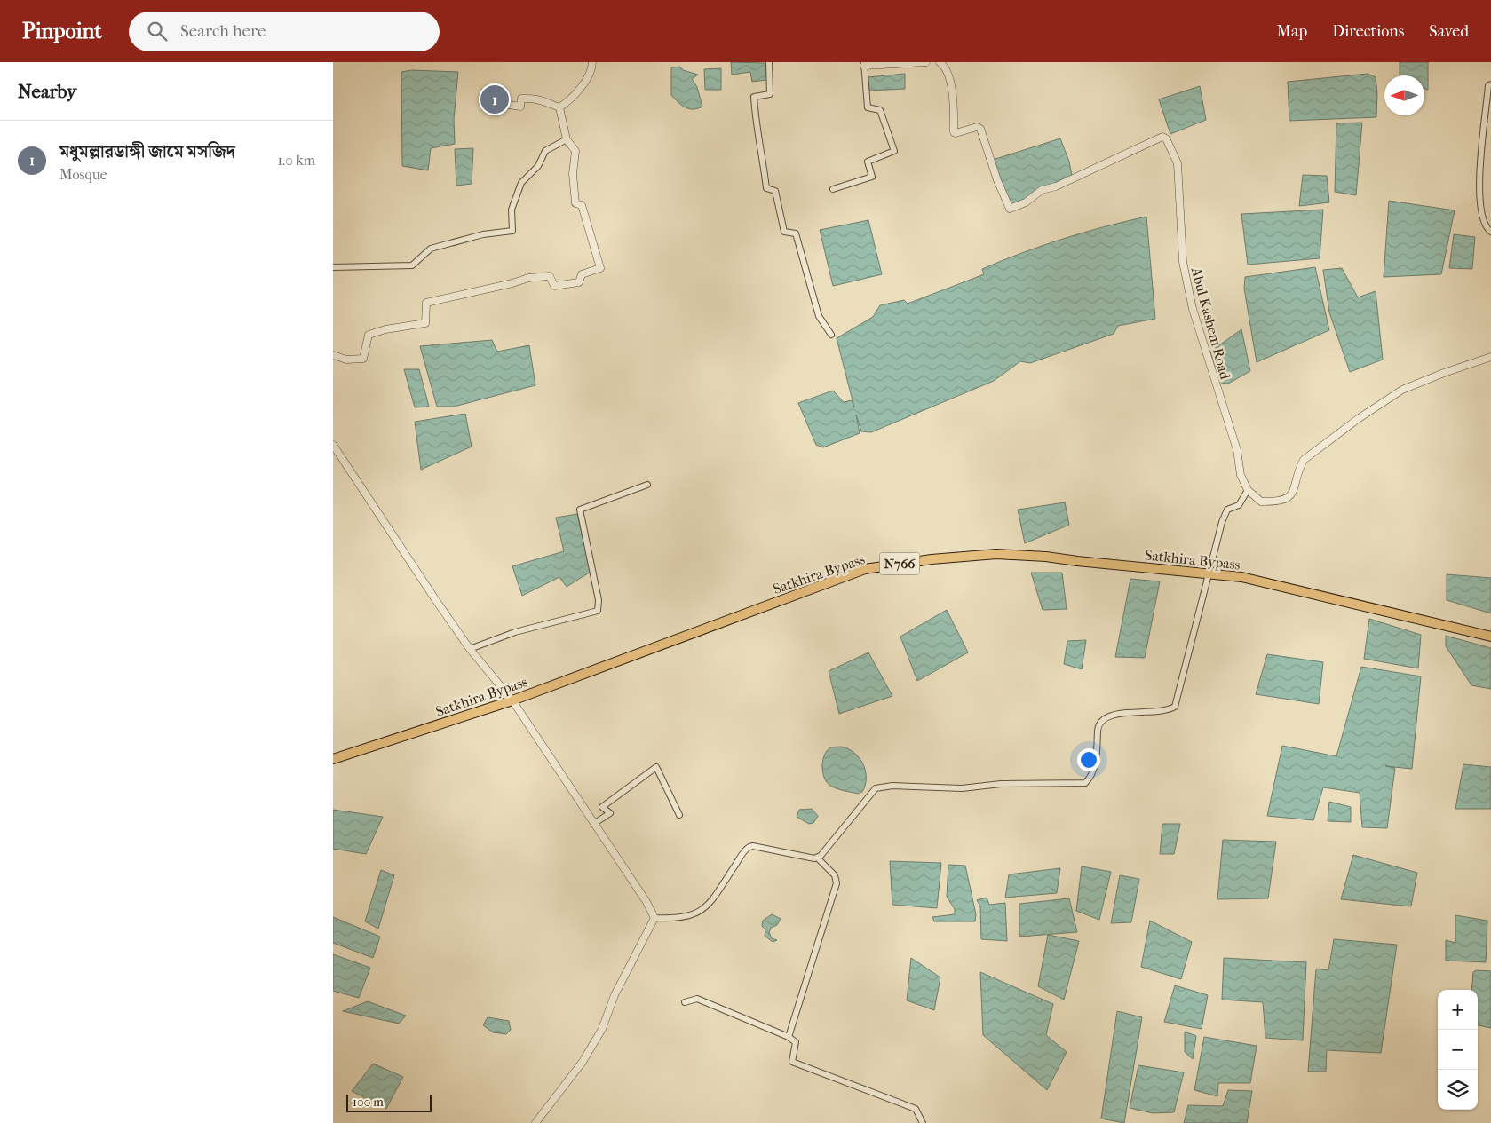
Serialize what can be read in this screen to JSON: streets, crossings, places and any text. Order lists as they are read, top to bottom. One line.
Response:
{"streets":{"highway":["Satkhira Bypass","N766"],"street":["Abul Kashem Road"]},"scale_bar":"100 m","north":"left","page":{"header":"Pinpoint","search":"Search here","nav":["Map","Directions","Saved"],"heading":"Nearby","pins":"1","list":[{"mark":"1","name":"মধুমল্লারডাঙ্গী জামে মসজিদ","note":"Mosque","value":"1.0 km"}],"map_buttons":["+","−"],"scale":"100 m"}}
